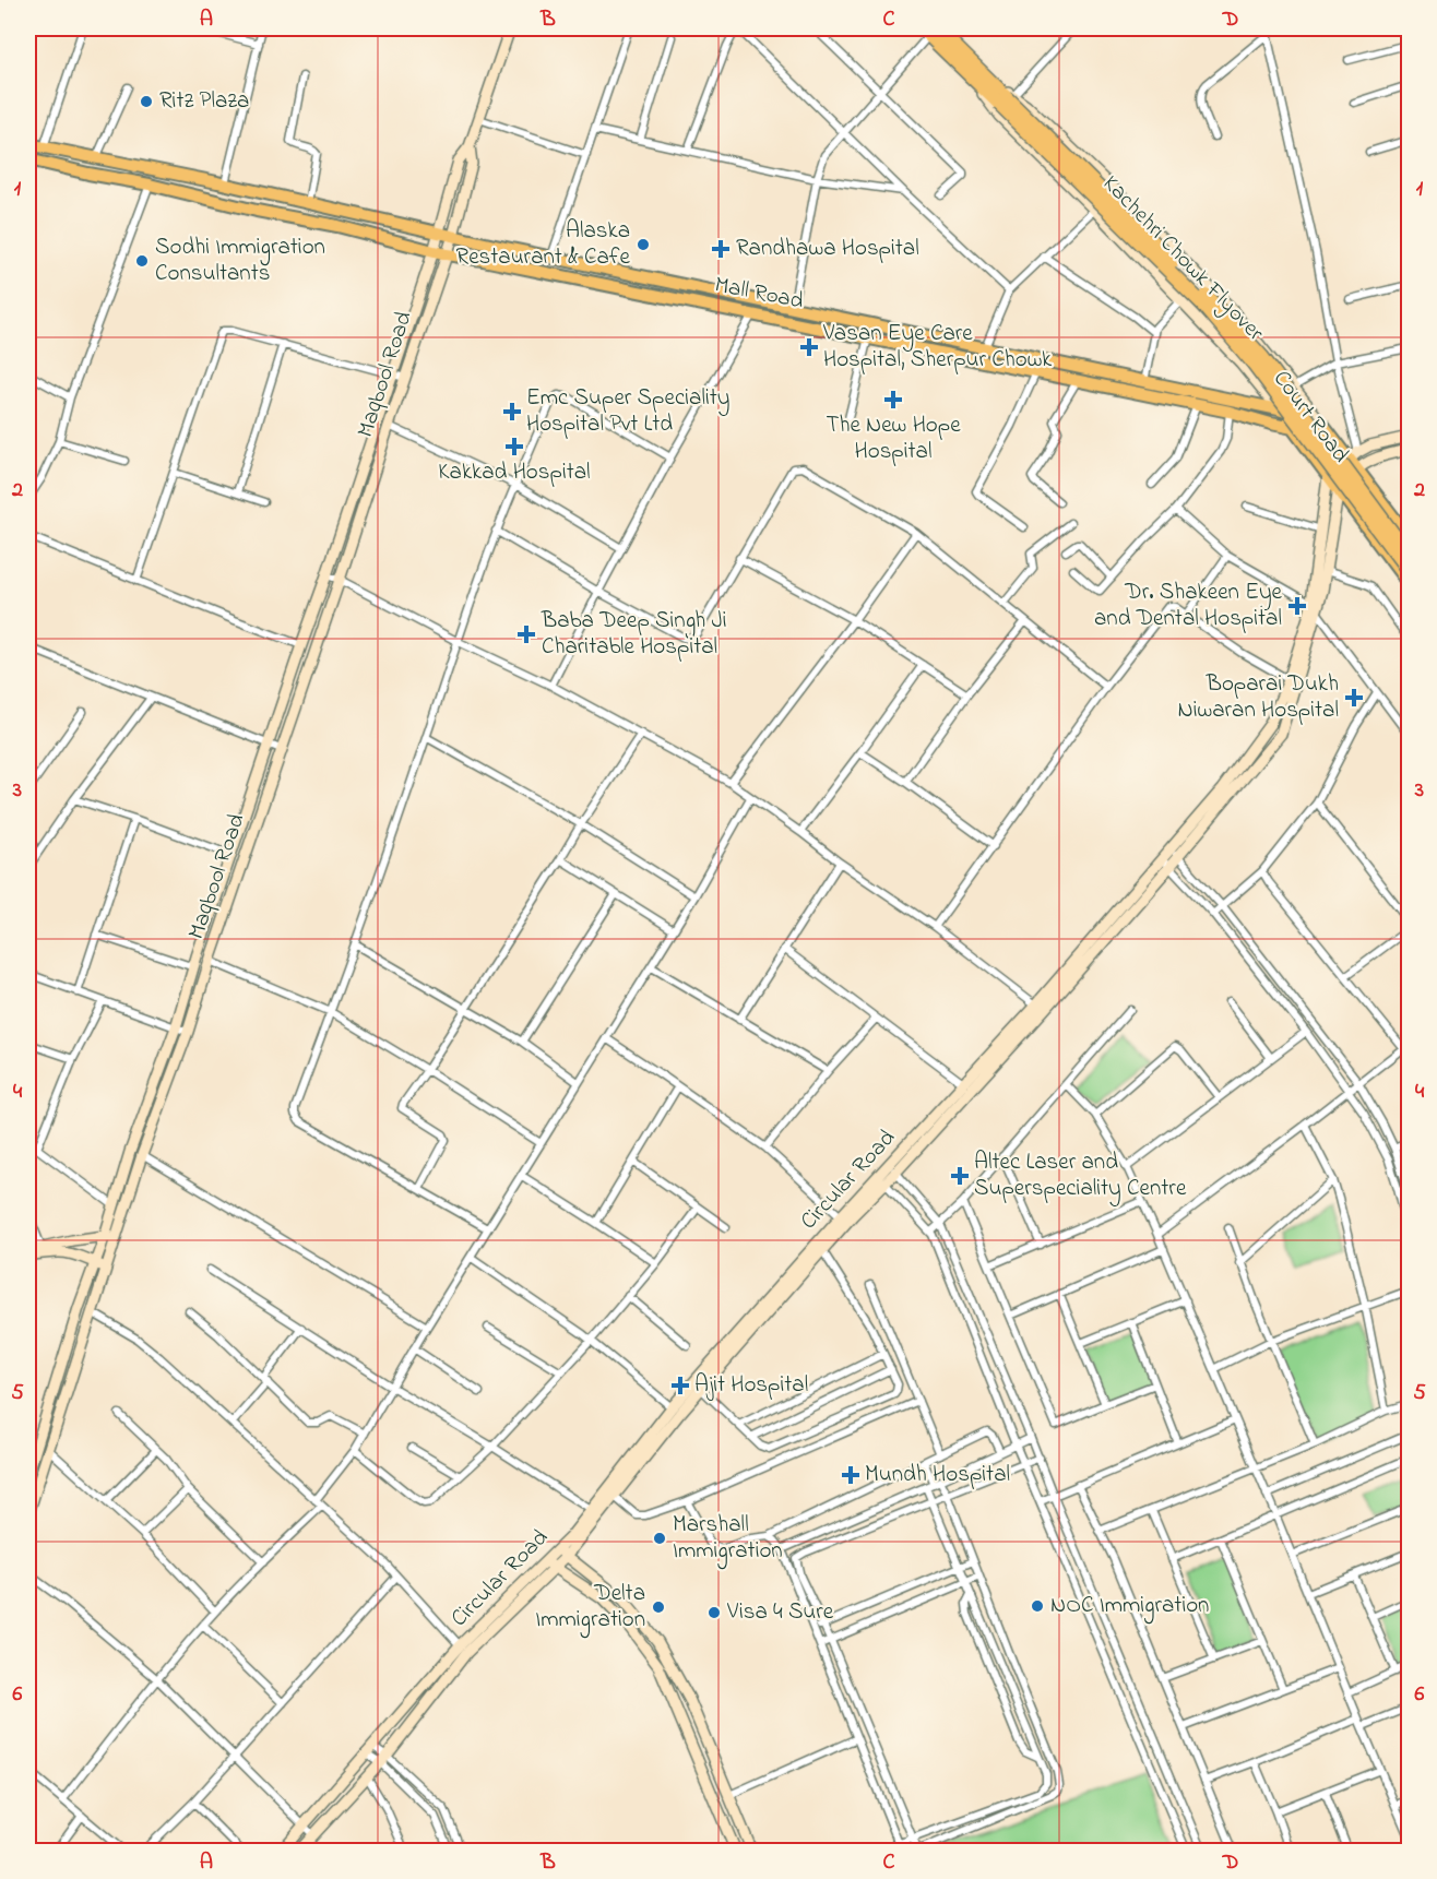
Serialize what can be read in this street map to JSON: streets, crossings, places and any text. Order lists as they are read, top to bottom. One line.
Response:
{"streets":{"highway":["Kachehri Chowk Flyover"],"main road":["Mall Road","Court Road"],"street":["Maqbool Road","Circular Road"]},"crossings":[["Kachehri Chowk Flyover","Court Road"],["Mall Road","Maqbool Road"],["Mall Road","Court Road"],["Court Road","Circular Road"]],"places":{"other":["Ritz Plaza","Alaska Restaurant & Cafe","Sodhi Immigration Consultants","Marshall Immigration","NOC Immigration","Delta Immigration","Visa 4 Sure"],"health":["Randhawa Hospital","Vasan Eye Care Hospital, Sherpur Chowk","The New Hope Hospital","Emc Super Speciality Hospital Pvt Ltd","Kakkad Hospital","Dr. Shakeen Eye and Dental Hospital","Baba Deep Singh Ji Charitable Hospital","Boparai Dukh Niwaran Hospital","Altec Laser and Superspeciality Centre","Ajit Hospital","Mundh Hospital"]},"grid":{"columns":["A","B","C","D"],"rows":["1","2","3","4","5","6"]}}
